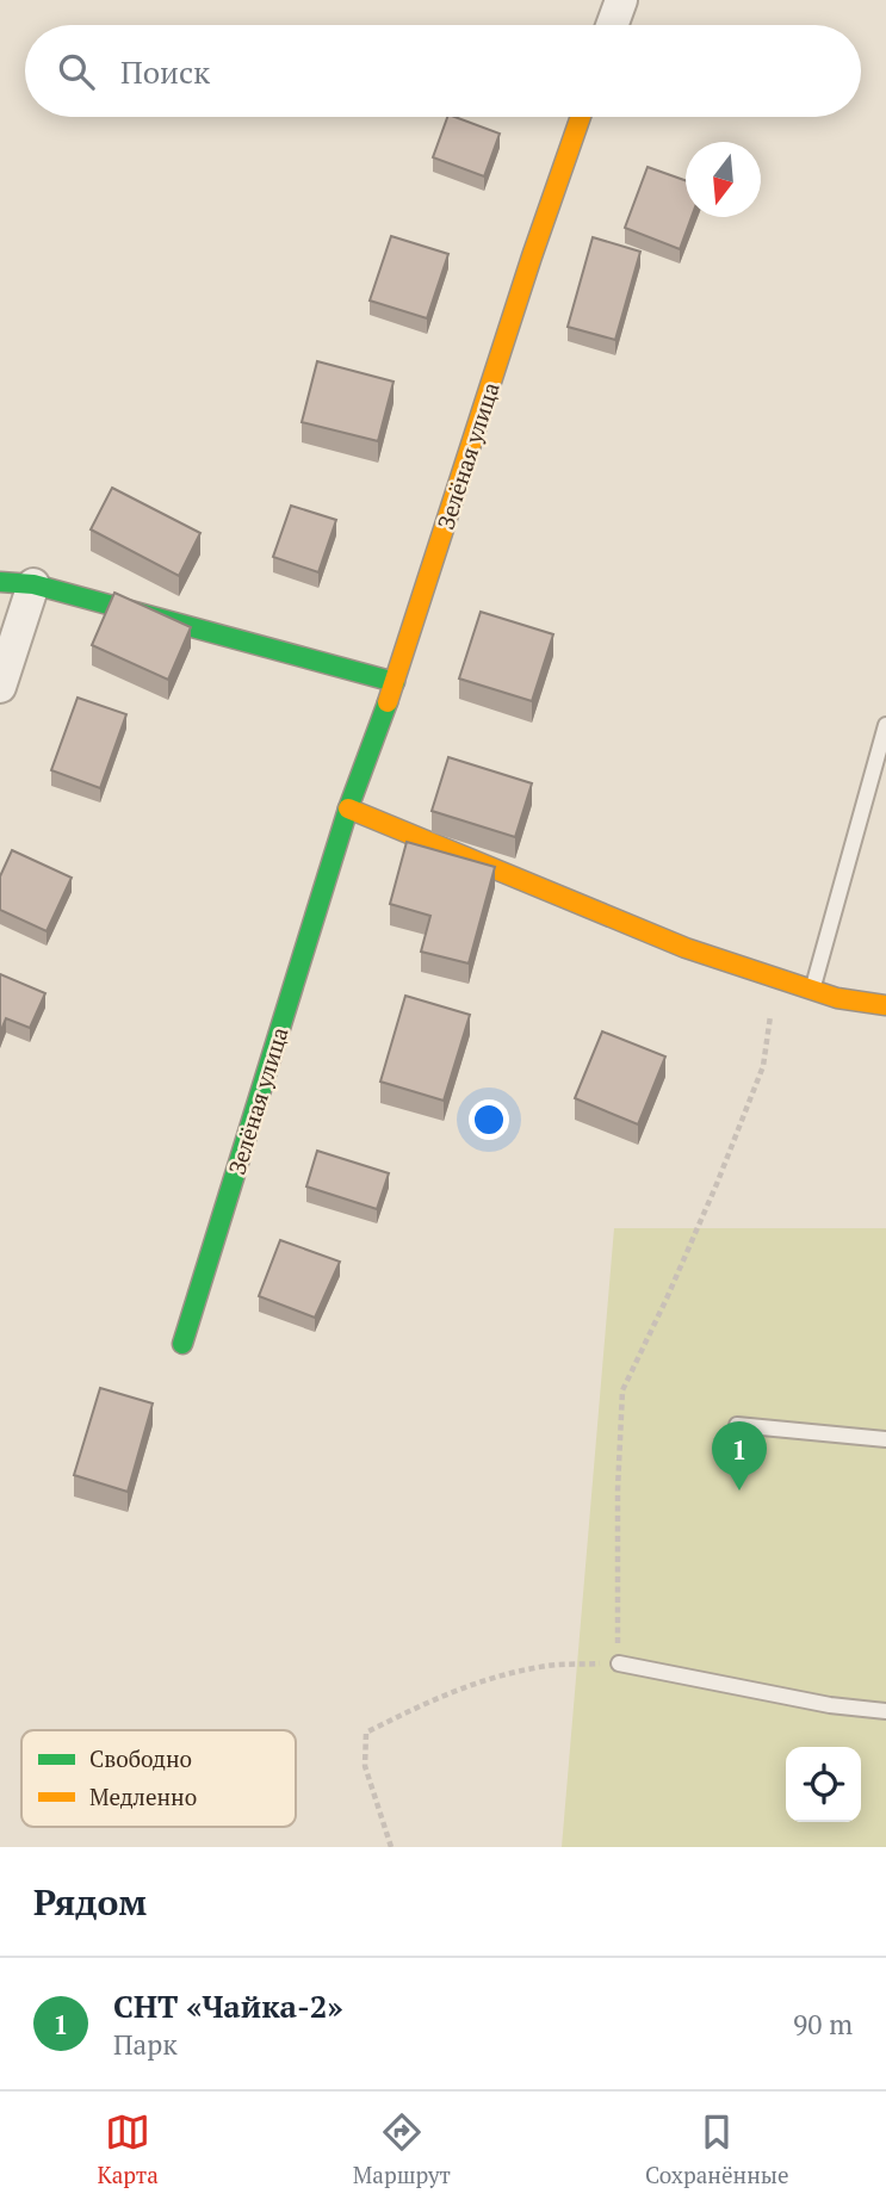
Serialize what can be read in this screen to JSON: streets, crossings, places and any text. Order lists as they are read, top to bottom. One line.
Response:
{"streets":{"street":["Зелёная улица"]},"legend":["Свободно","Медленно"],"north":"bottom","page":{"search":"Поиск","pins":"1","heading":"Рядом","list":[{"mark":"1","name":"СНТ «Чайка-2»","note":"Парк","value":"90 m"}],"nav":["Карта","Маршрут","Сохранённые"]}}
